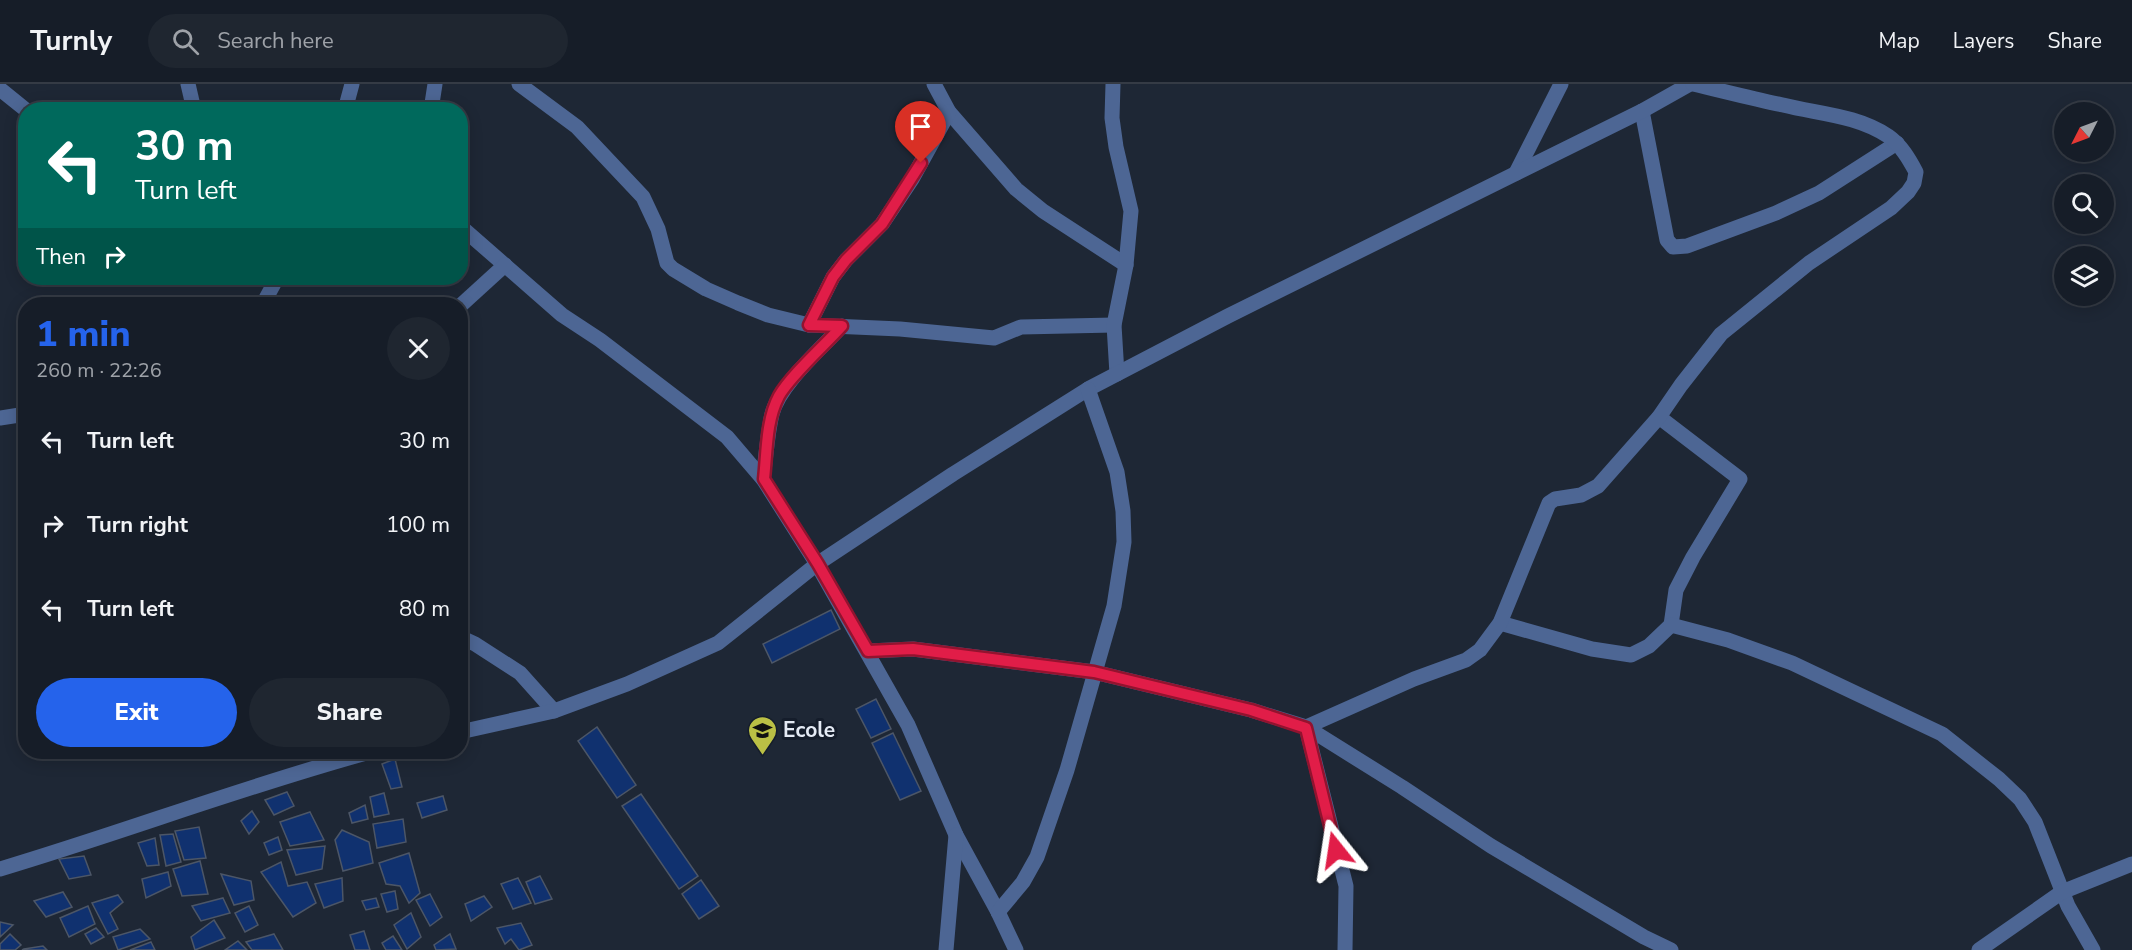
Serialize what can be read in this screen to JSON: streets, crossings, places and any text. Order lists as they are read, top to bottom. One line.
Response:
{"places":{"school or university":["Ecole"]},"north":"bottom left","page":{"header":"Turnly","search":"Search here","nav":["Map","Layers","Share"],"turn":["30 m","Turn left"],"then":"Then","heading":["1 min","260 m · 22:26"],"list":[{"name":"Turn left","value":"30 m"},{"name":"Turn right","value":"100 m"},{"name":"Turn left","value":"80 m"}],"buttons":["Exit","Share"]}}
